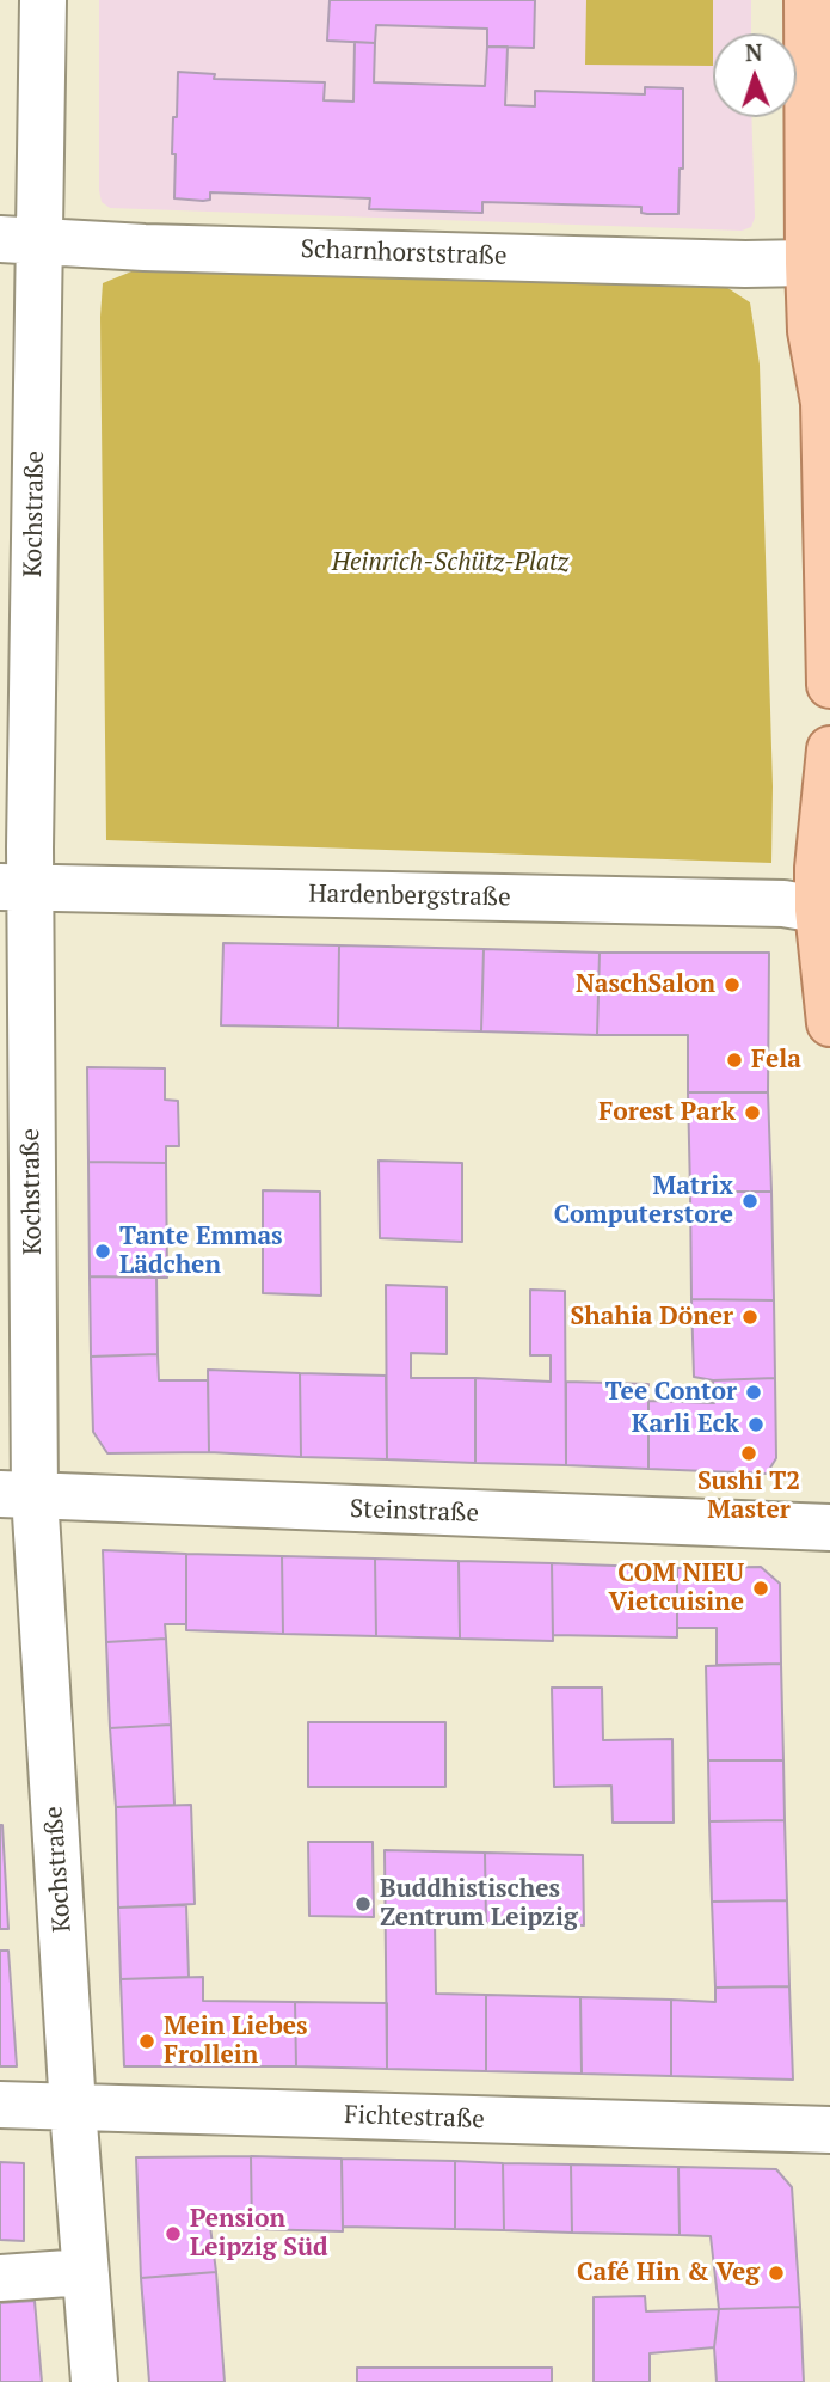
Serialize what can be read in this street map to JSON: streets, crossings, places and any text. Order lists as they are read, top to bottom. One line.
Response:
{"streets":{"street":["Scharnhorststraße","Kochstraße","Hardenbergstraße","Steinstraße","Fichtestraße"]},"crossings":[["Scharnhorststraße","Kochstraße"],["Kochstraße","Hardenbergstraße"],["Kochstraße","Steinstraße"],["Kochstraße","Fichtestraße"]],"parks":["Heinrich-Schütz-Platz"],"places":["NaschSalon","Fela","Forest Park","Matrix Computerstore","Tante Emmas Lädchen","Shahia Döner","Tee Contor","Karli Eck","Sushi T2 Master","COM NIEU Vietcuisine","Buddhistisches Zentrum Leipzig","Mein Liebes Frollein","Pension Leipzig Süd","Café Hin & Veg"],"north":"top"}
